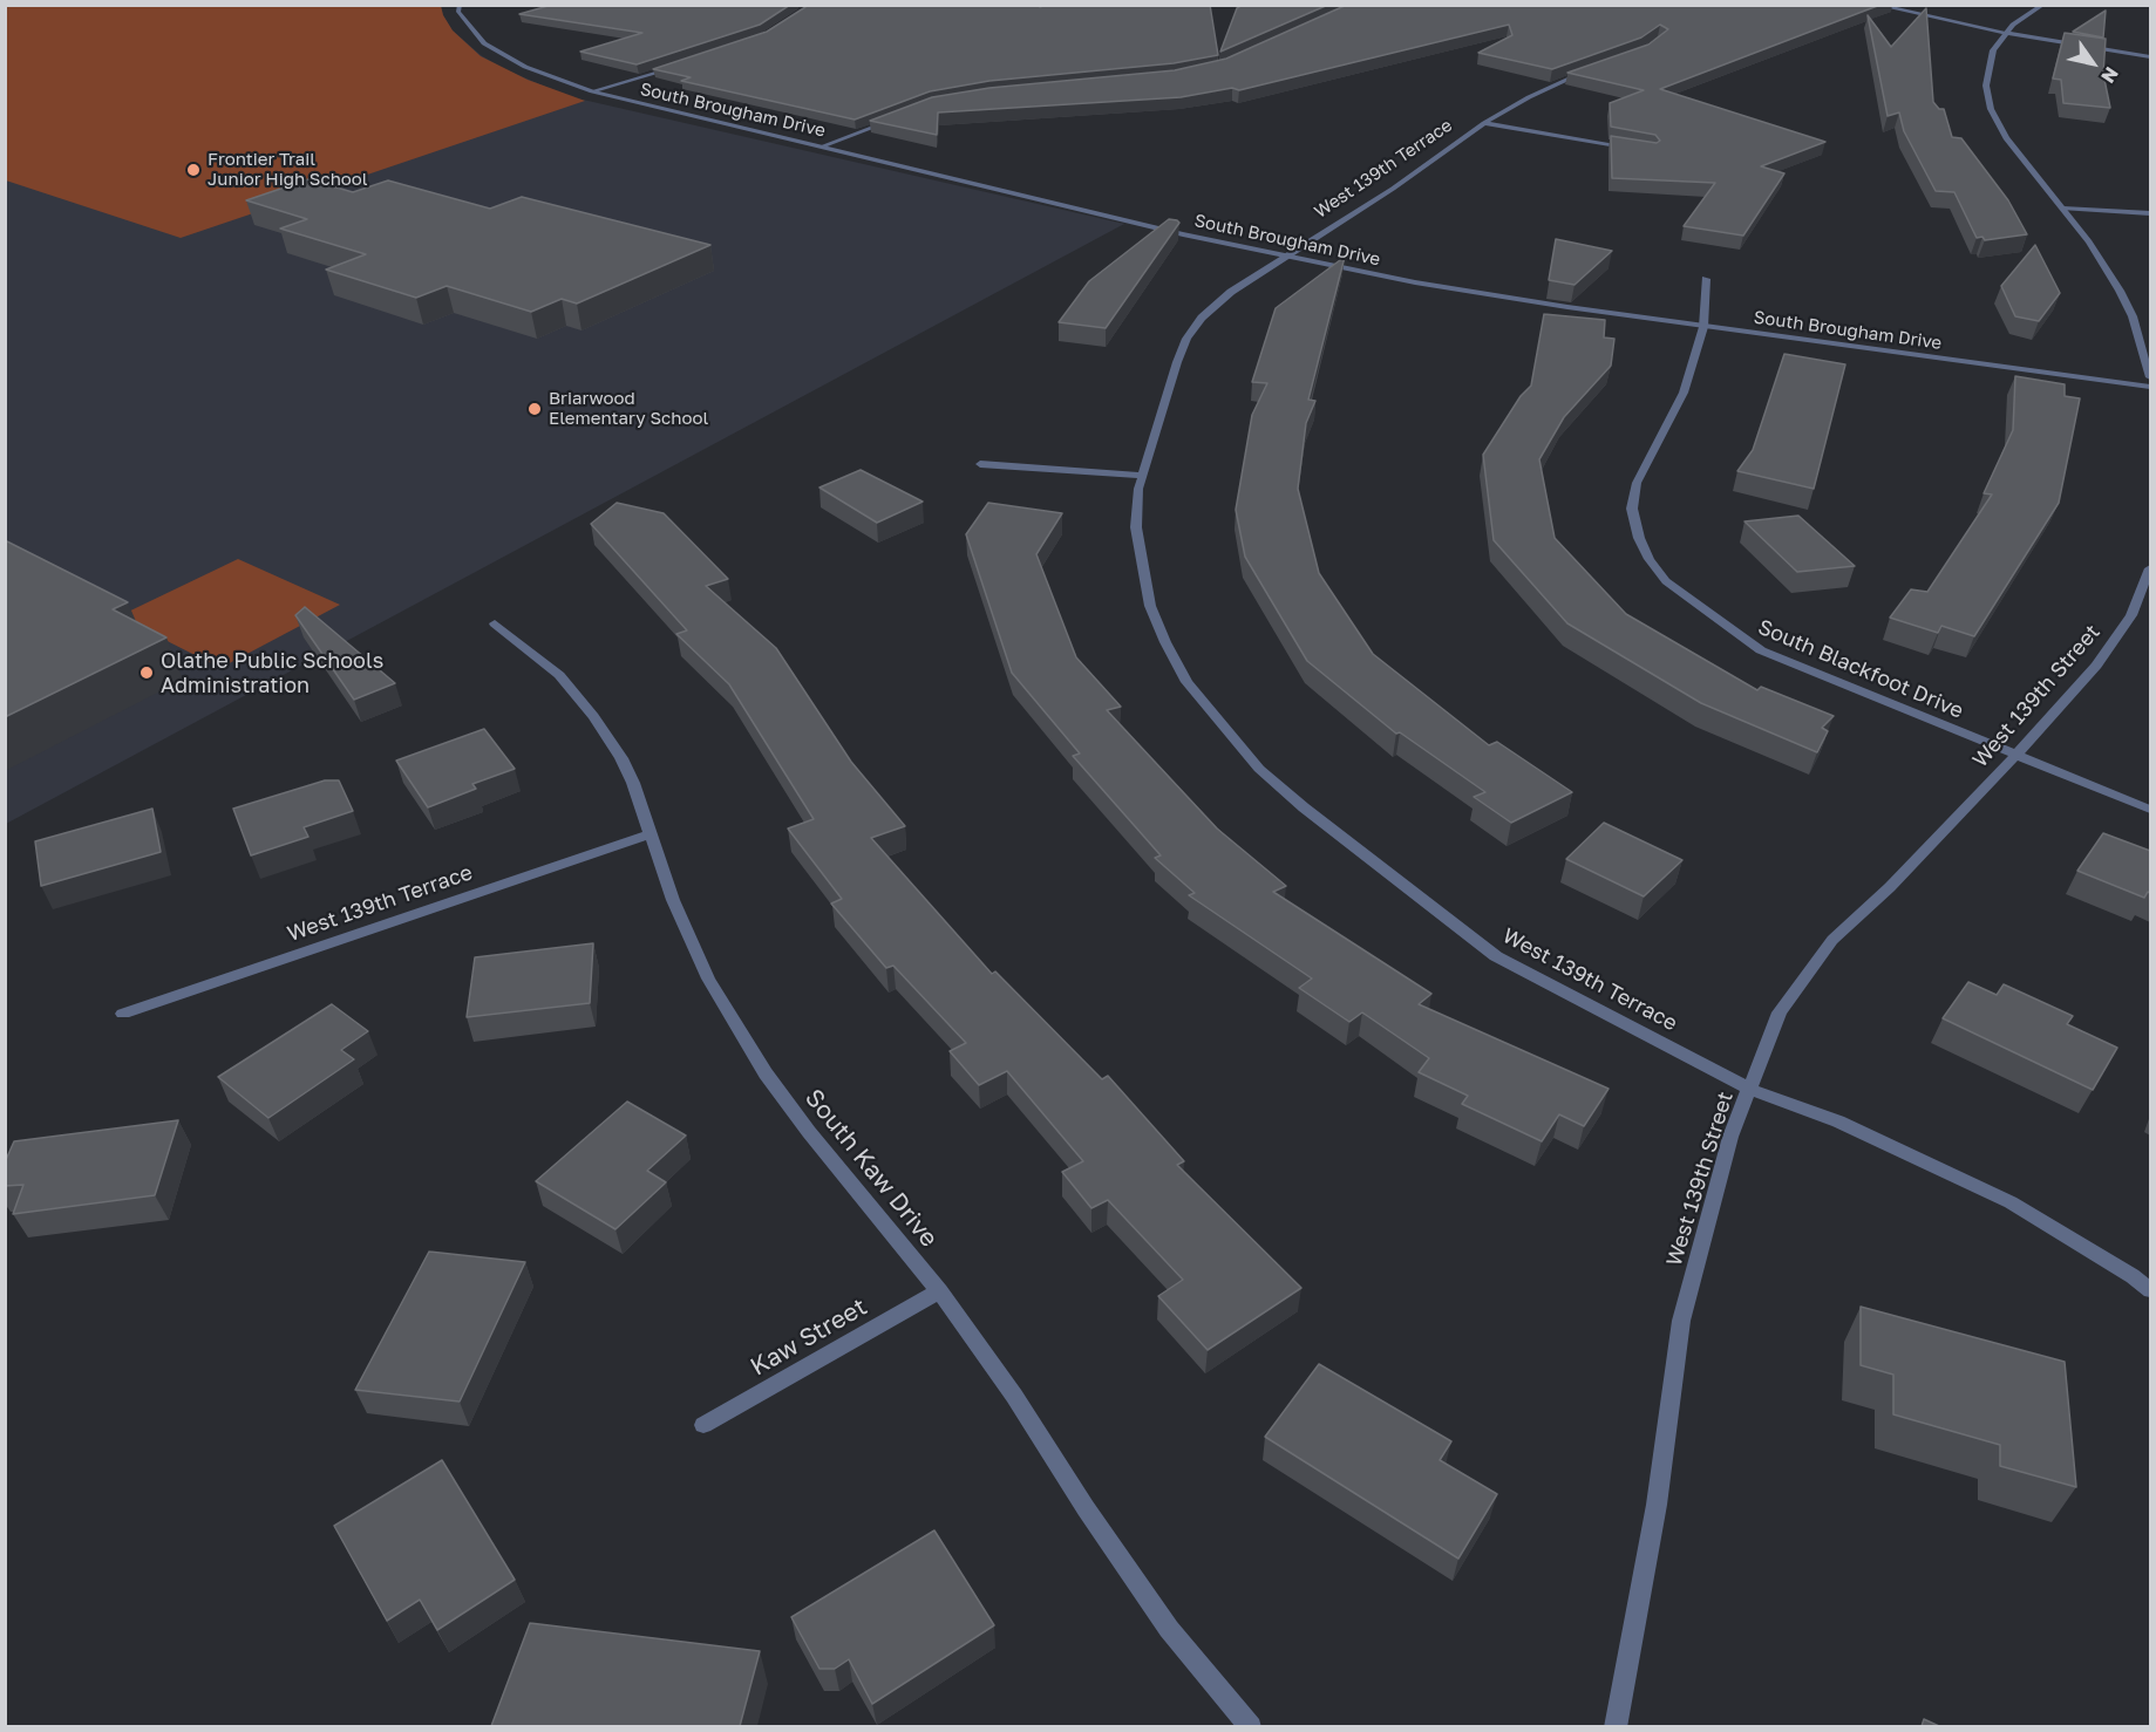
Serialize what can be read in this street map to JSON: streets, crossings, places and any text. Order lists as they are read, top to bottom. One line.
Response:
{"streets":{"street":["South Brougham Drive","West 139th Terrace","South Blackfoot Drive","West 139th Street","South Kaw Drive","Kaw Street"]},"crossings":[["South Brougham Drive","West 139th Terrace"],["South Brougham Drive","South Blackfoot Drive"],["West 139th Terrace","West 139th Street"],["West 139th Terrace","South Kaw Drive"],["South Blackfoot Drive","West 139th Street"],["South Kaw Drive","Kaw Street"]],"places":["Frontier Trail Junior High School","Briarwood Elementary School","Olathe Public Schools Administration"],"north":"bottom right"}
